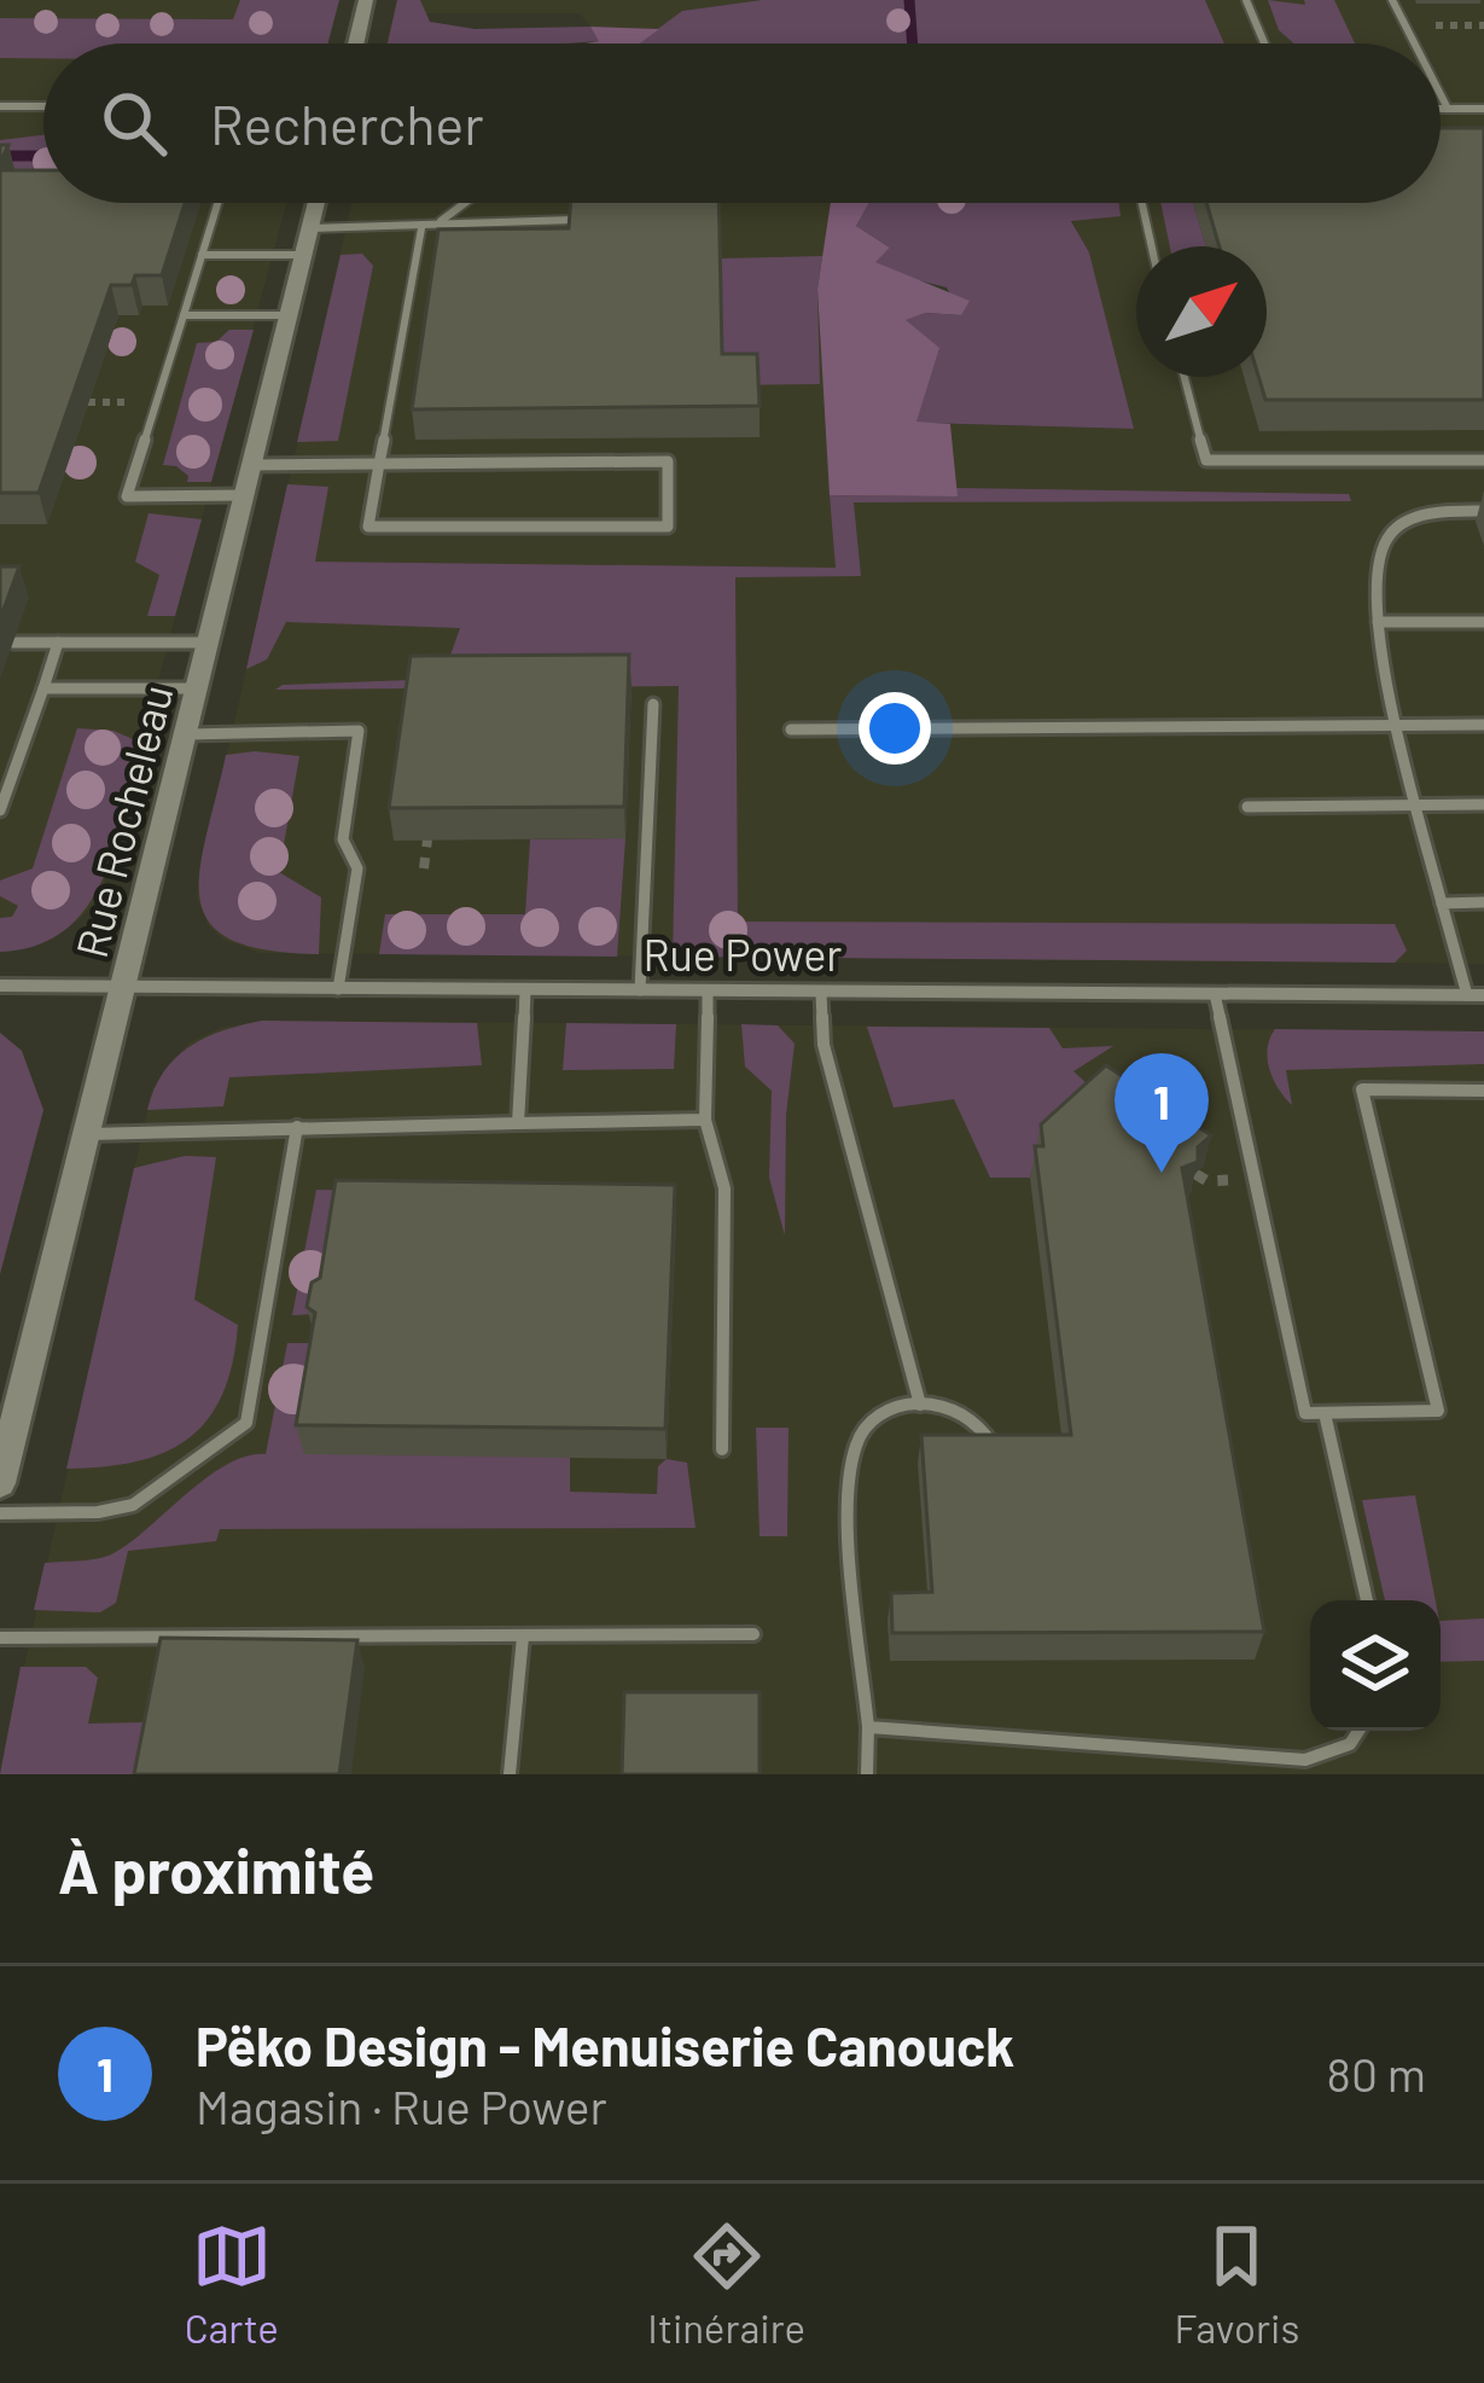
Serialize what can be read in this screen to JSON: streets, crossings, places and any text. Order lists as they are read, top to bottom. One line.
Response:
{"streets":{"street":["Rue Rocheleau","Rue Power"]},"crossings":[["Rue Rocheleau","Rue Power"]],"north":"top right","page":{"search":"Rechercher","pins":"1","heading":"À proximité","list":[{"mark":"1","name":"Pëko Design - Menuiserie Canouck","note":"Magasin · Rue Power","value":"80 m"}],"nav":["Carte","Itinéraire","Favoris"]}}
